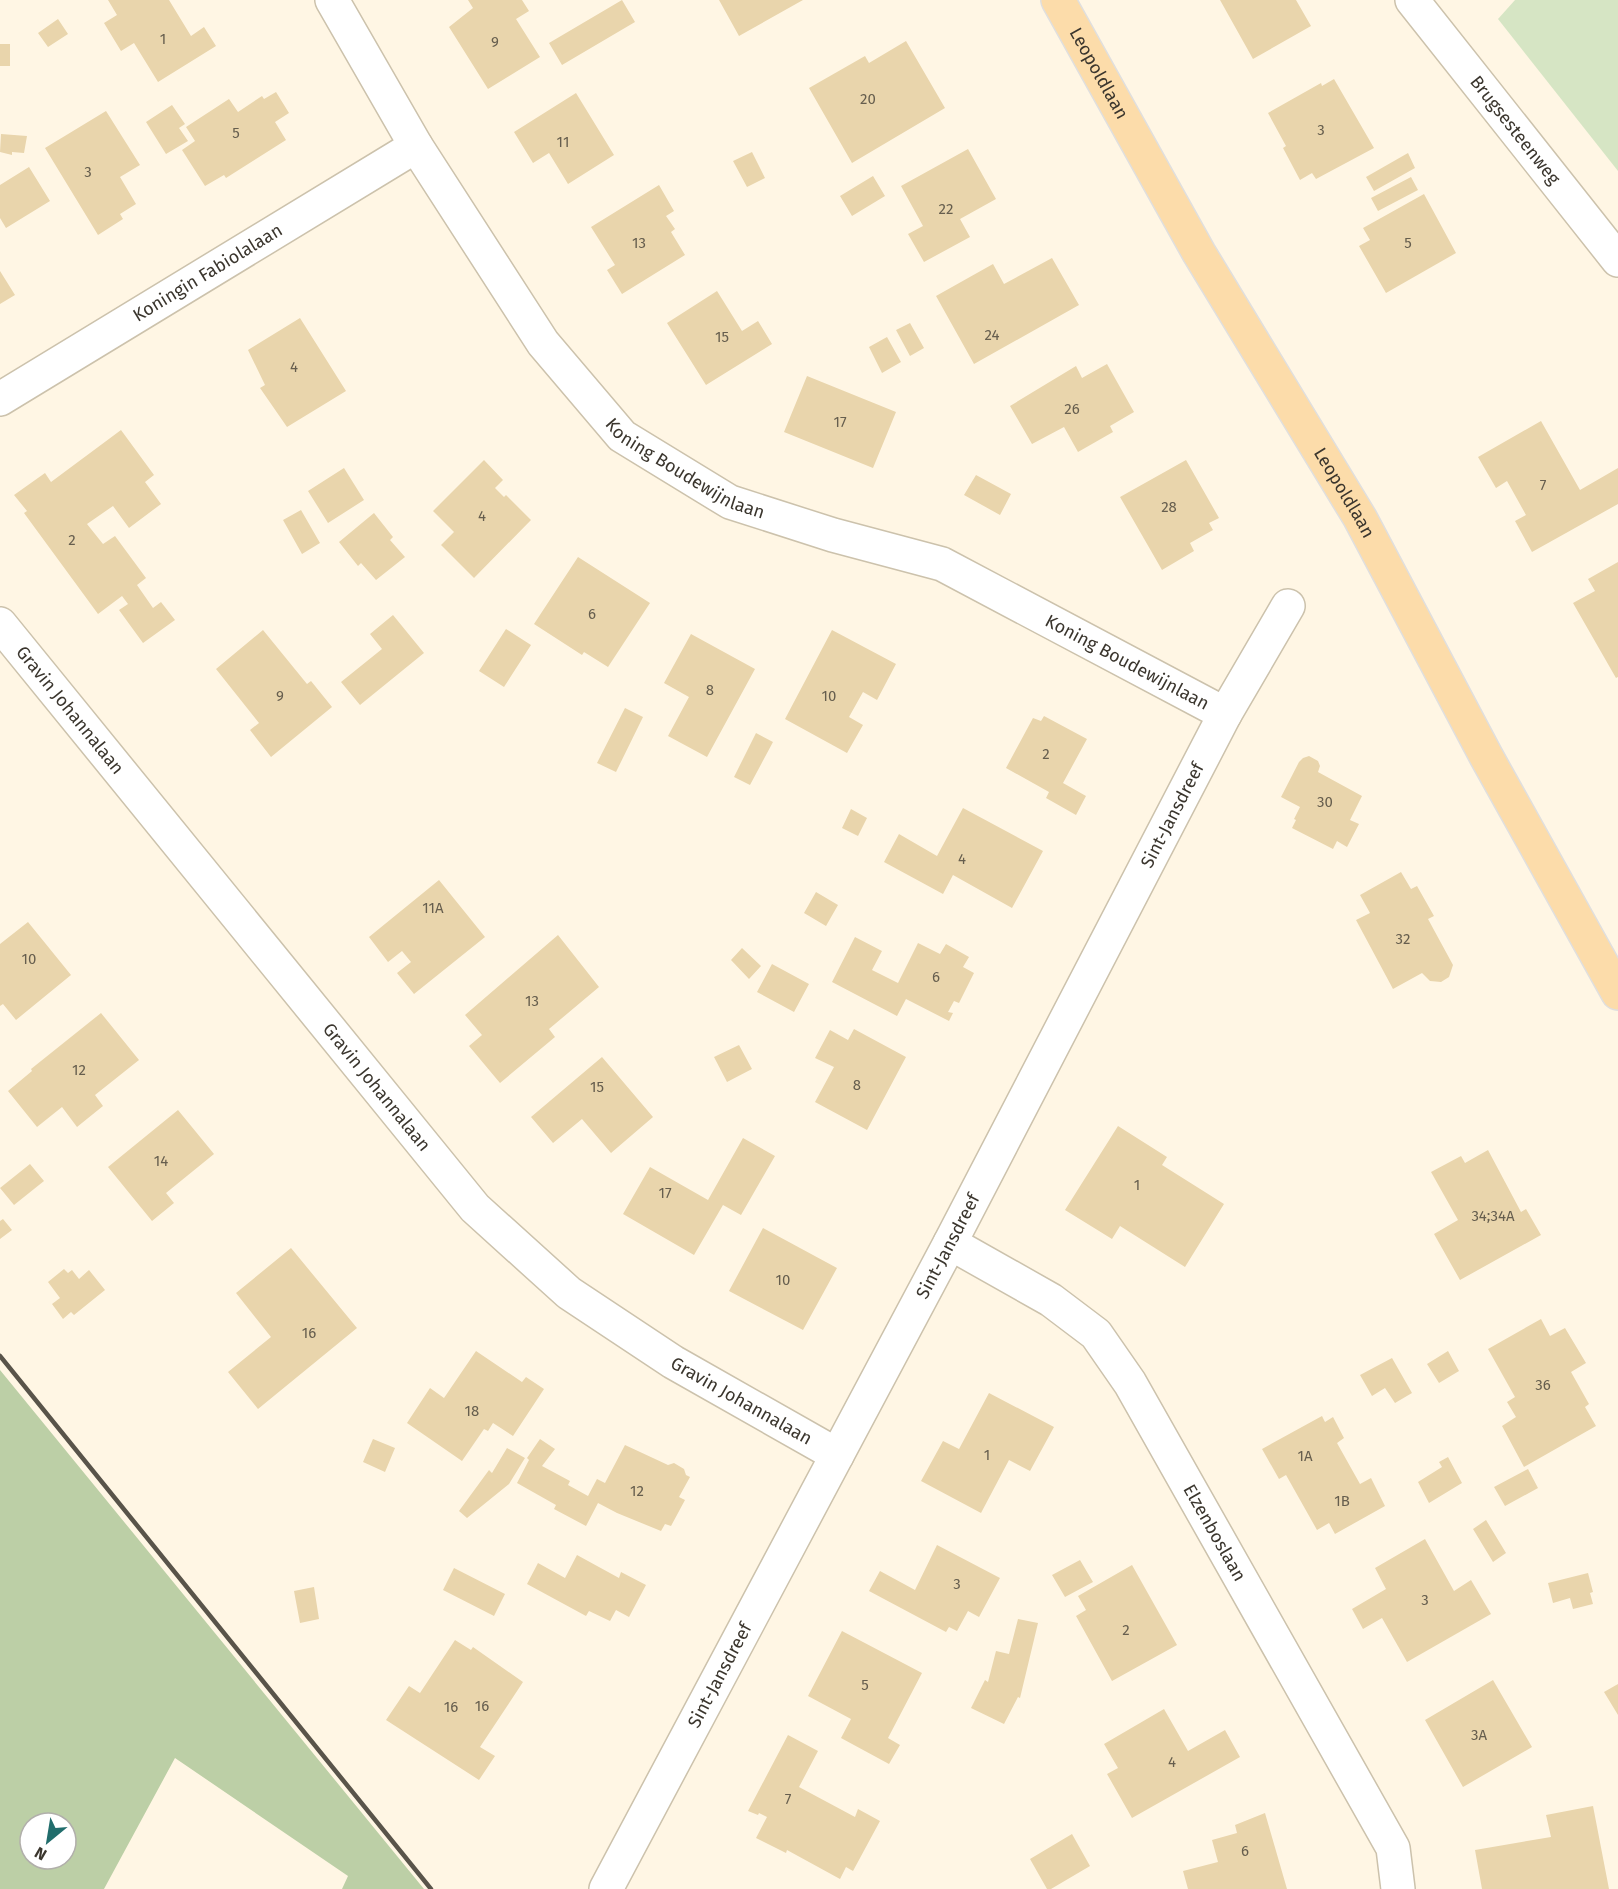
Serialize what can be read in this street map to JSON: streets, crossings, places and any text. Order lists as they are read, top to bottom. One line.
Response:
{"streets":{"main road":["Leopoldlaan"],"street":["Brugsesteenweg","Koningin Fabiolalaan","Koning Boudewijnlaan","Gravin Johannalaan","Sint-Jansdreef","Elzenboslaan"]},"crossings":[["Koningin Fabiolalaan","Koning Boudewijnlaan"],["Koning Boudewijnlaan","Sint-Jansdreef"],["Gravin Johannalaan","Sint-Jansdreef"],["Sint-Jansdreef","Elzenboslaan"]],"house_numbers":["1","9","20","3","5","11","3","22","13","5","24","15","4","26","17","7","28","4","2","6","8","9","10","2","30","4","11A","32","10","6","13","12","8","15","14","1","17","34;34A","10","16","36","18","1","1A","12","1B","3","3","2","5","16","16","3A","4","7","6"],"north":"bottom left"}
